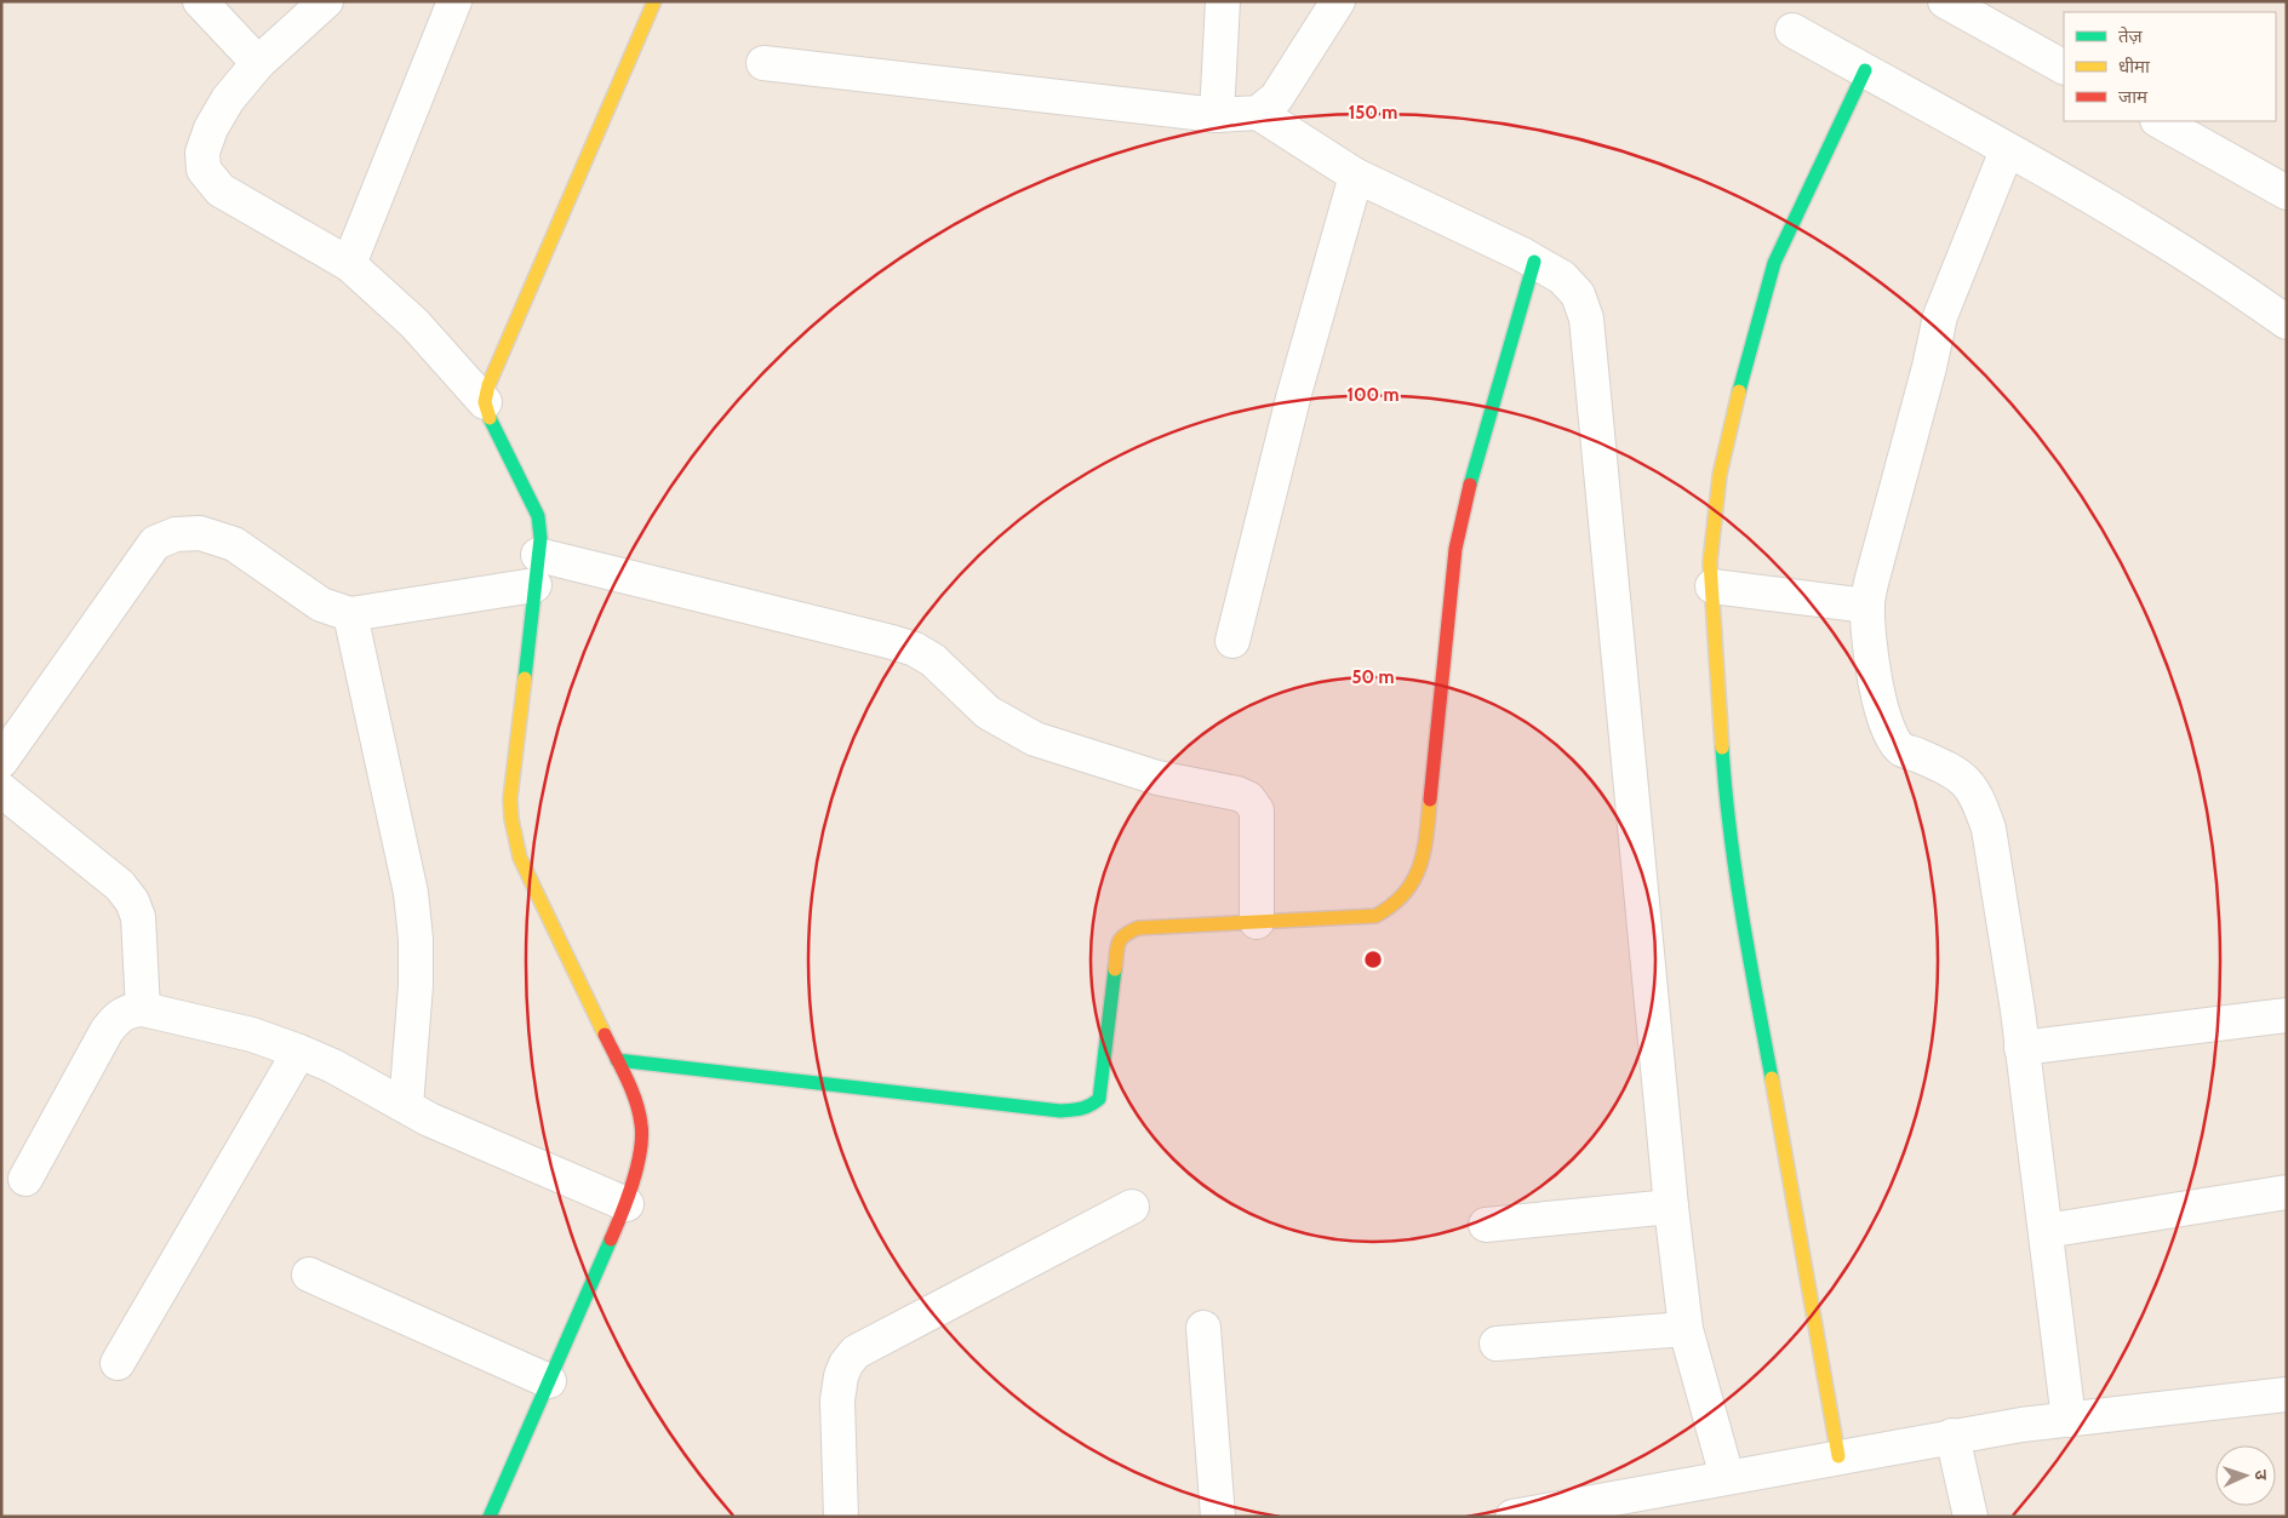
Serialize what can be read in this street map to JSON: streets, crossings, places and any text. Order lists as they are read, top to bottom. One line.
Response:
{"legend":["तेज़","धीमा","जाम"],"north":"right","rings":["150 m","100 m","50 m"]}
